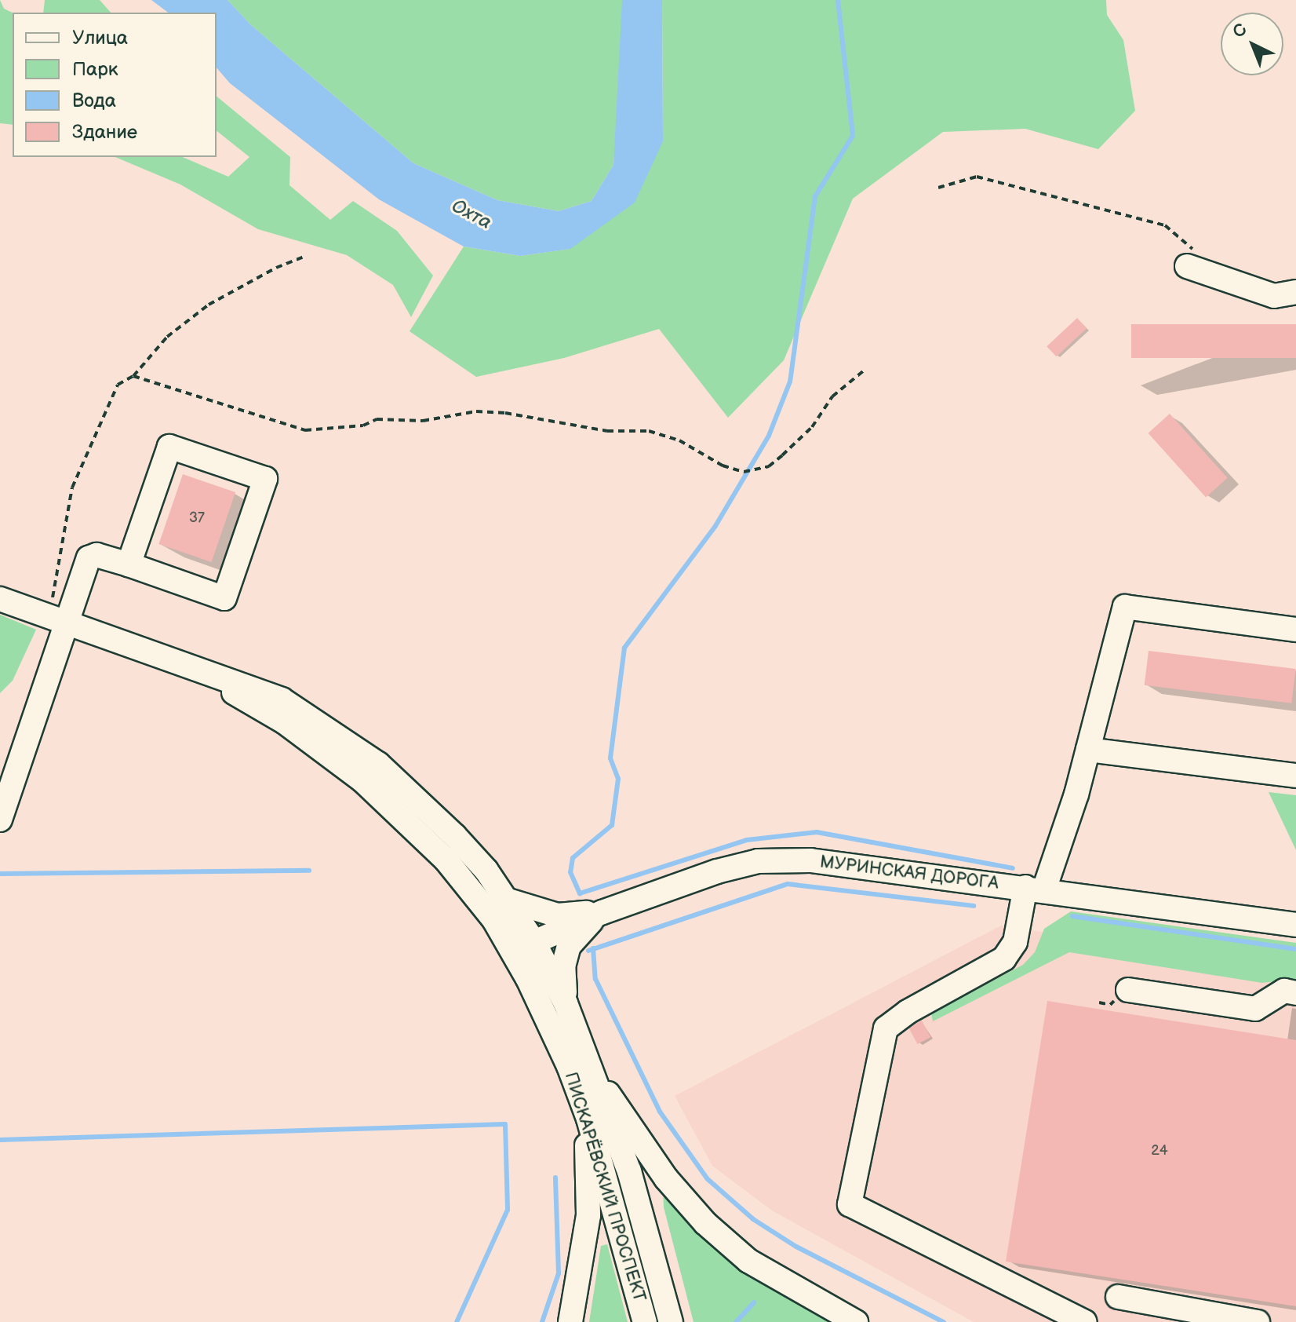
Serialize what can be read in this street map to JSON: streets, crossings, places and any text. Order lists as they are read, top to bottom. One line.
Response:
{"streets":{"street":["МУРИНСКАЯ ДОРОГА","ПИСКАРЁВСКИЙ ПРОСПЕКТ"]},"crossings":[["МУРИНСКАЯ ДОРОГА","ПИСКАРЁВСКИЙ ПРОСПЕКТ"]],"water":["Охта"],"house_numbers":["37","24"],"legend":["Улица","Парк","Вода","Здание"],"north":"top left"}
